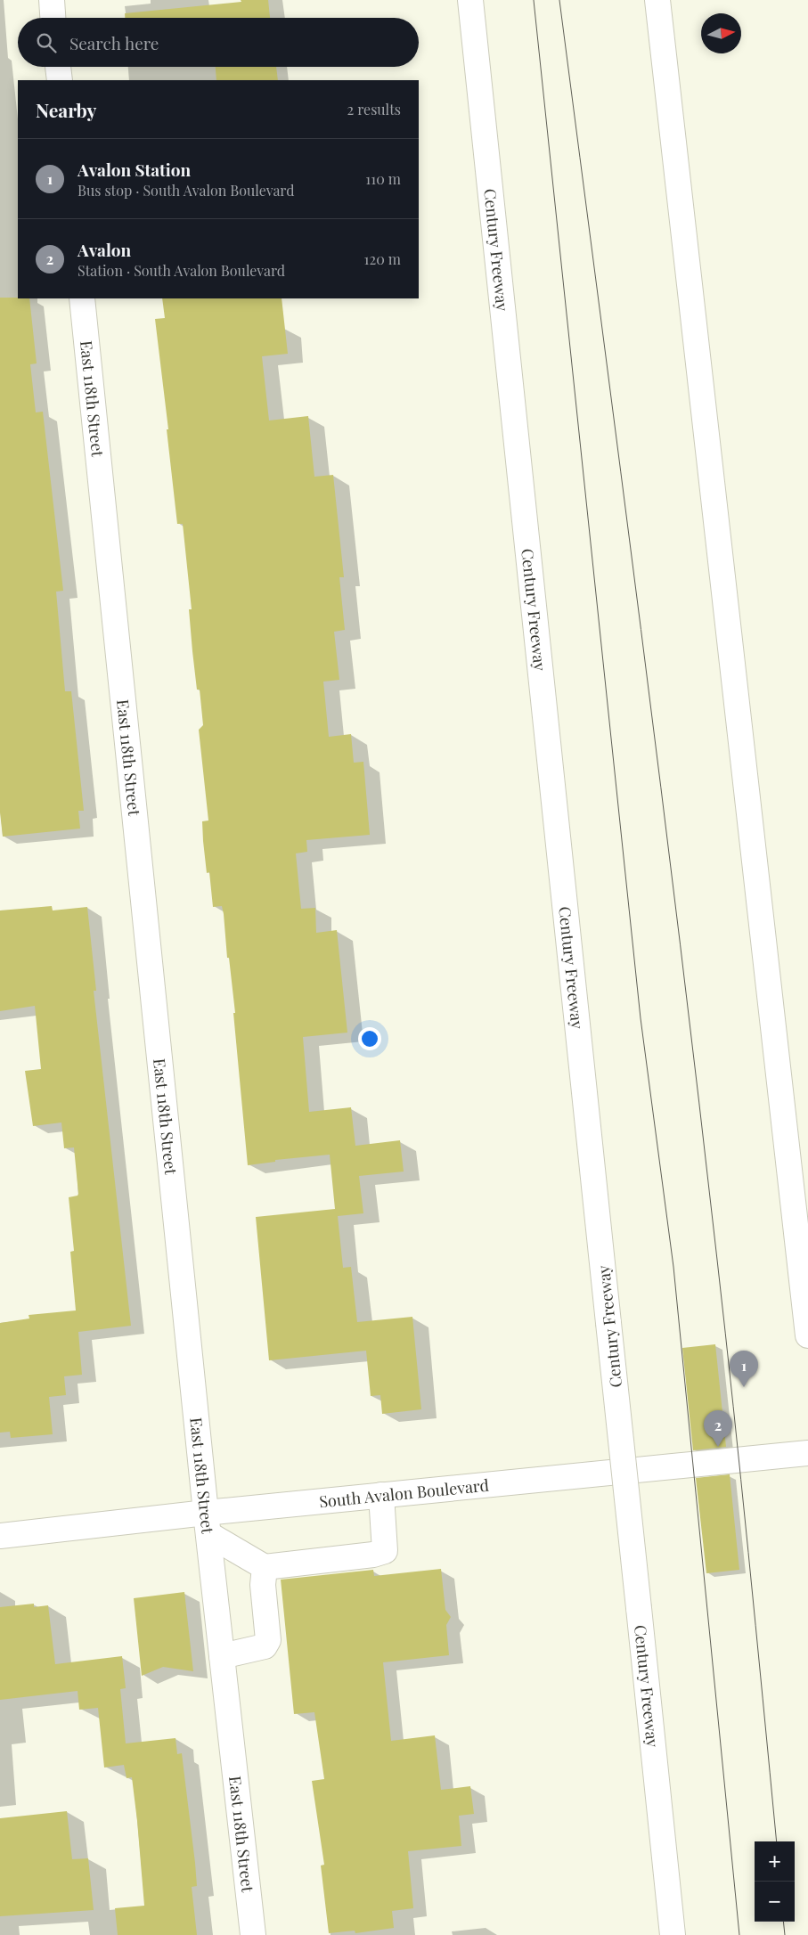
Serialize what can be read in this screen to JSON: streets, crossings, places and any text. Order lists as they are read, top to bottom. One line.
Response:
{"streets":{"main road":["Century Freeway","East 118th Street","South Avalon Boulevard"]},"crossings":[["East 118th Street","South Avalon Boulevard"]],"north":"right","page":{"search":"Search here","heading":["Nearby","2 results"],"list":[{"mark":"1","name":"Avalon Station","note":"Bus stop · South Avalon Boulevard","value":"110 m"},{"mark":"2","name":"Avalon","note":"Station · South Avalon Boulevard","value":"120 m"}],"pins":["1","2"],"map_buttons":["+","−"]}}
